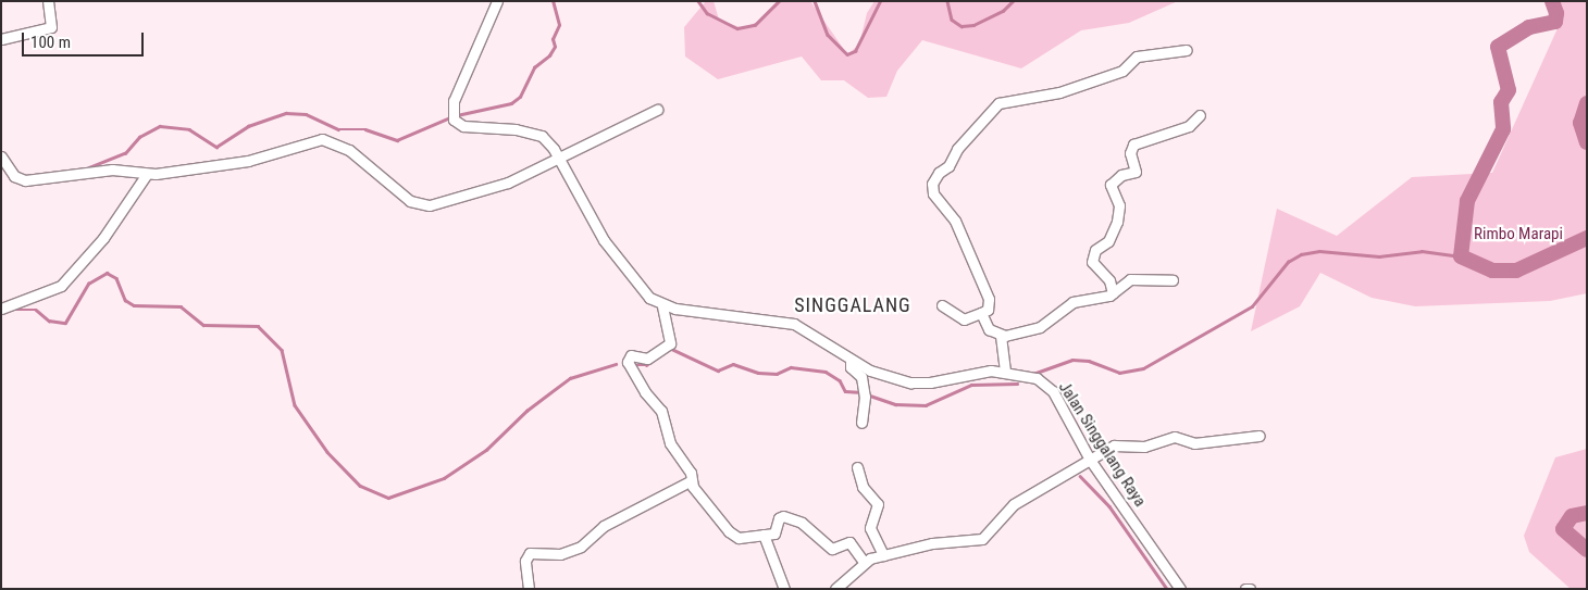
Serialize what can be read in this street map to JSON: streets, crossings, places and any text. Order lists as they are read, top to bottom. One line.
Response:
{"streets":{"street":["Jalan Singgalang Raya"]},"districts":["SINGGALANG"],"parks":["Rimbo Marapi"],"scale_bar":"100 m"}
